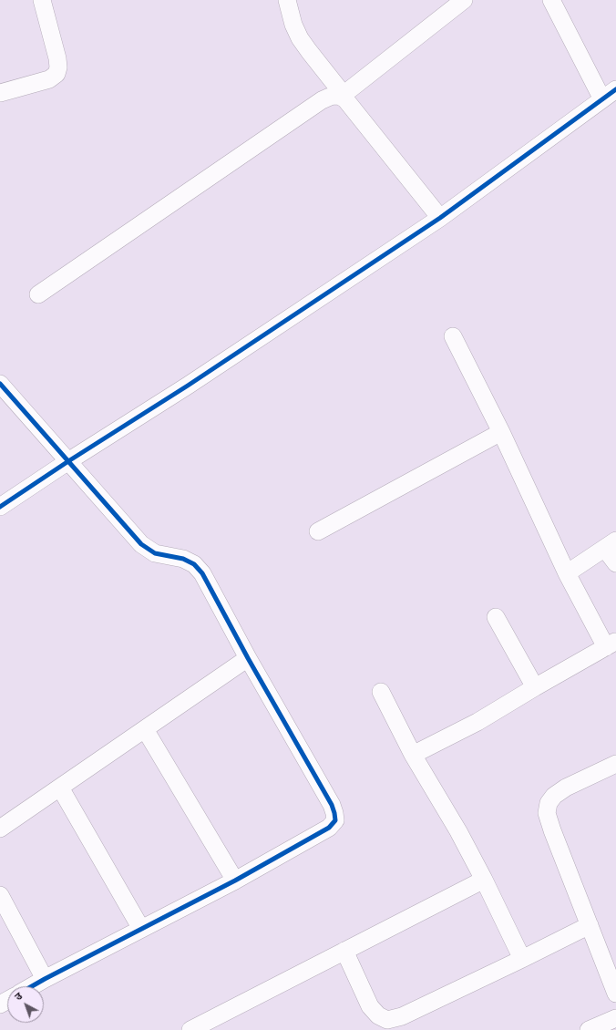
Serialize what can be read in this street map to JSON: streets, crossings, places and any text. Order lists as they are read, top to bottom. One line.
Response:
{"north":"top left"}
